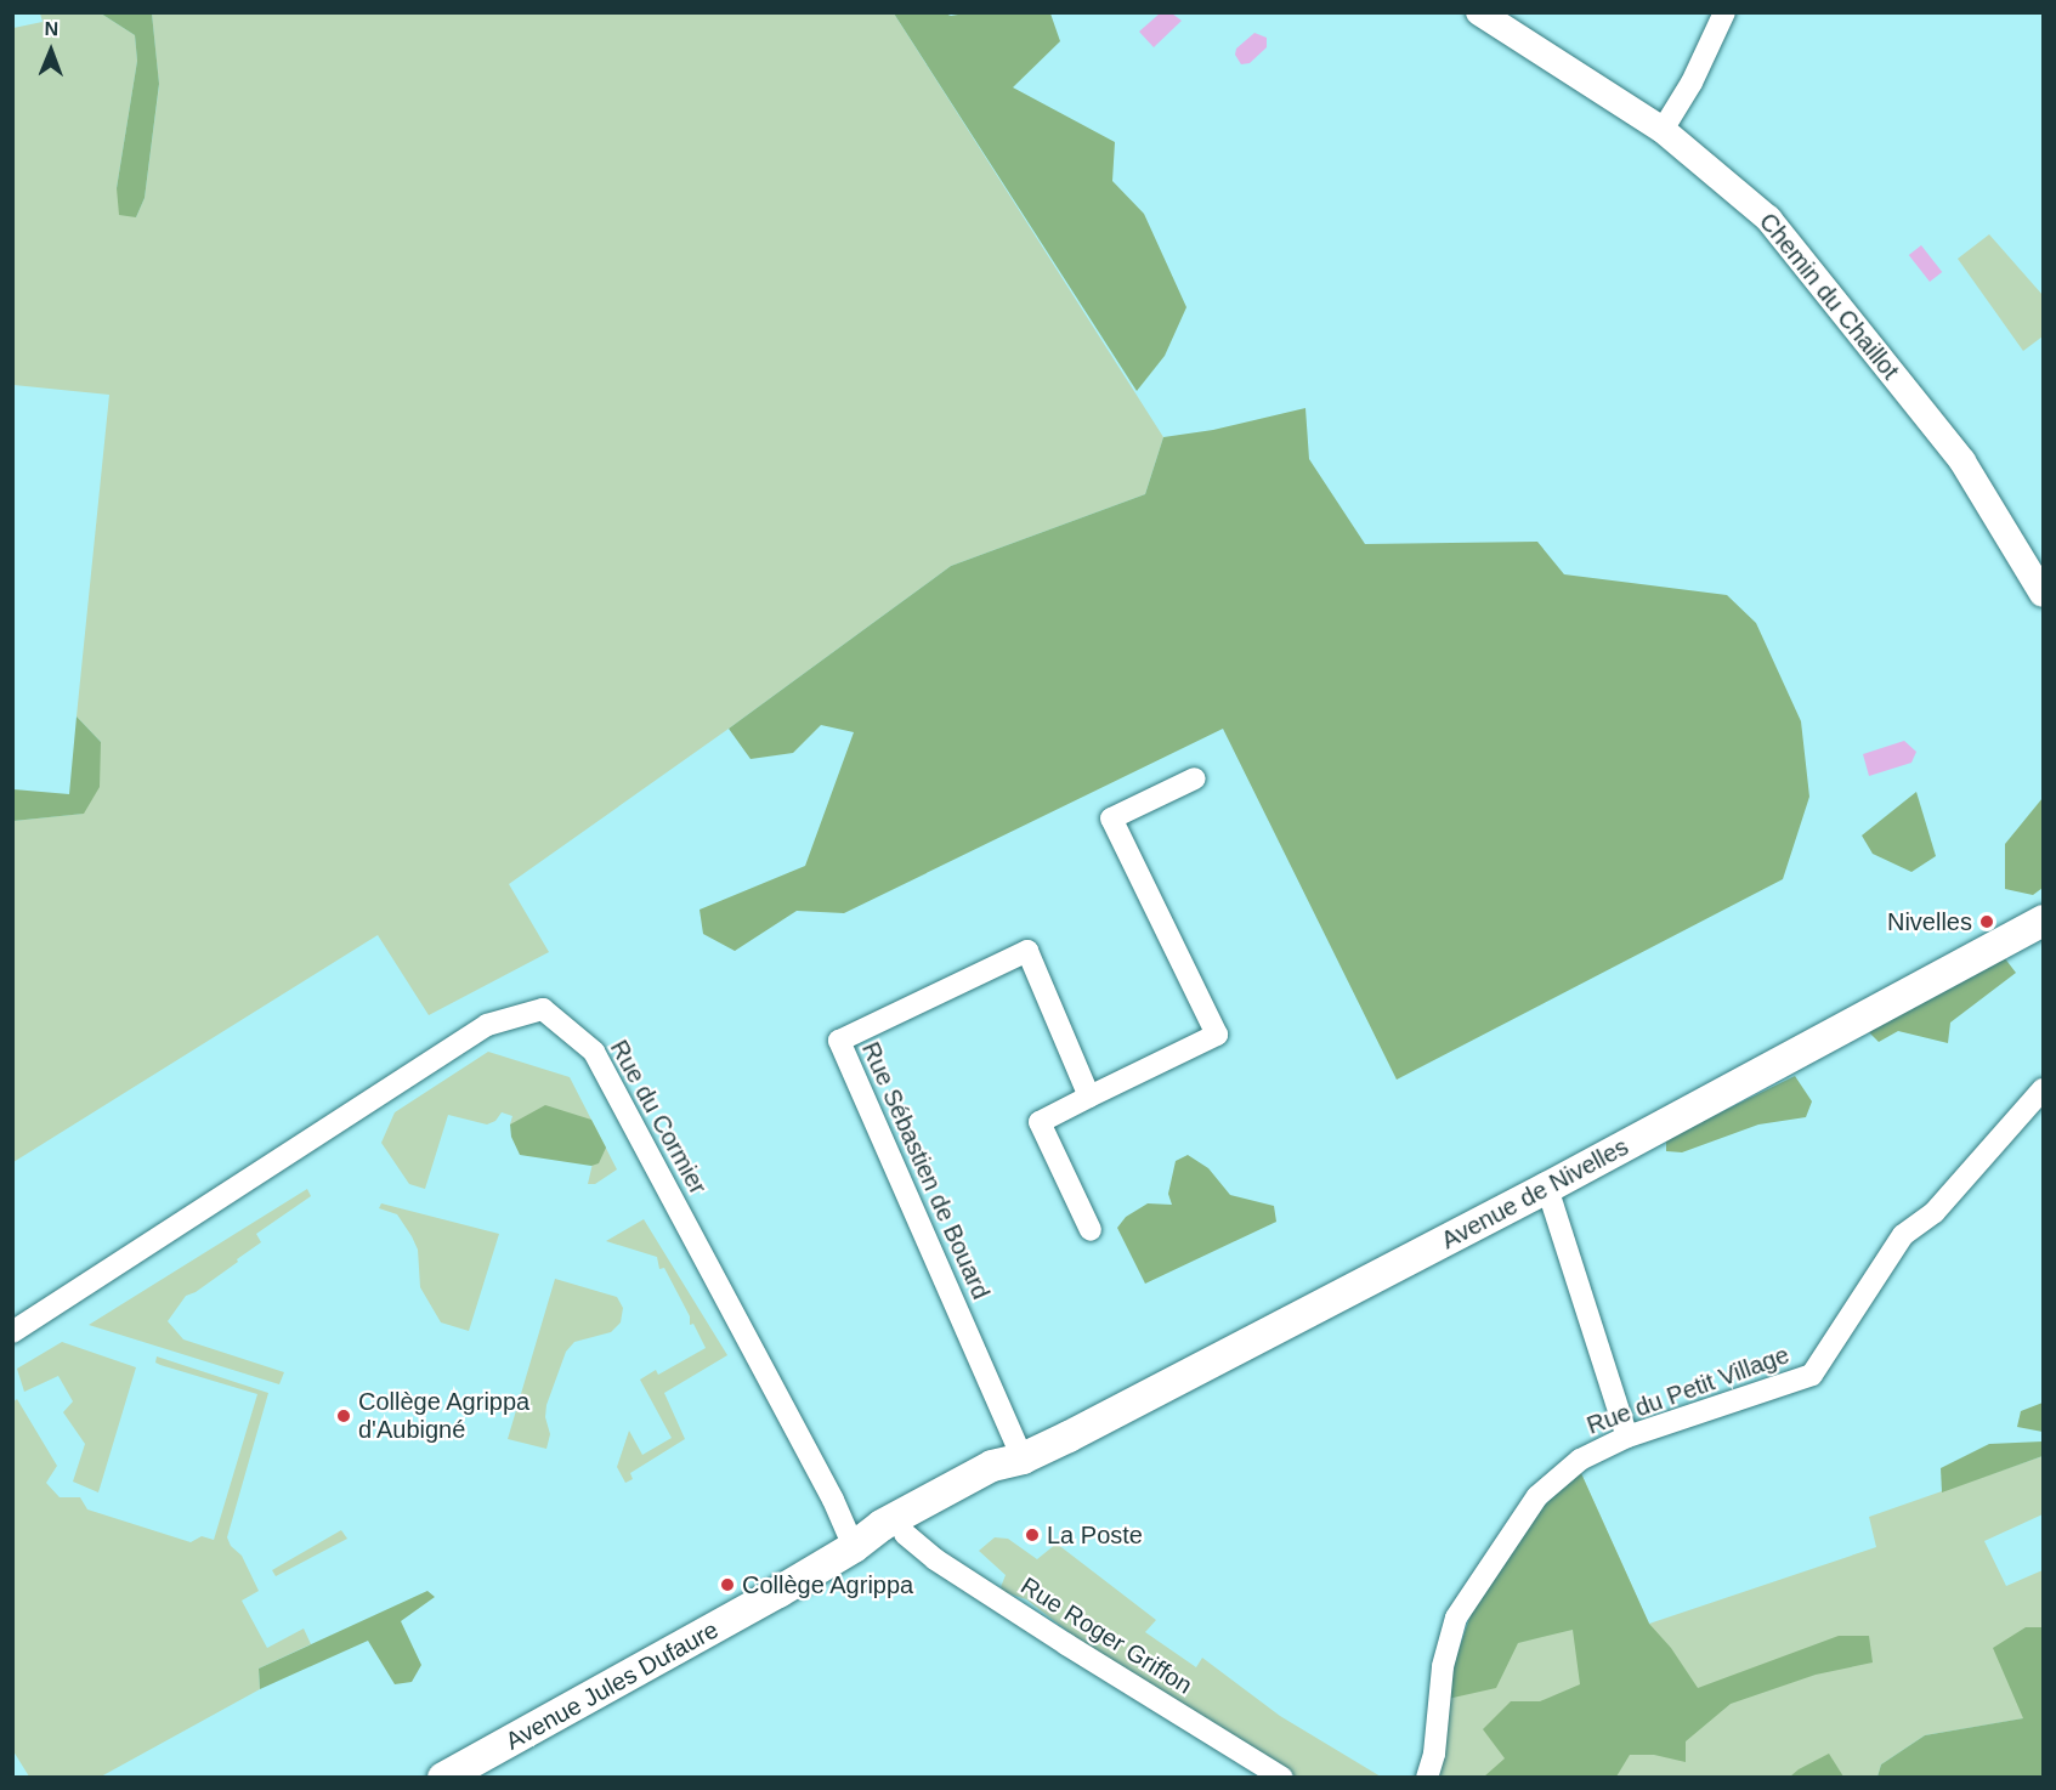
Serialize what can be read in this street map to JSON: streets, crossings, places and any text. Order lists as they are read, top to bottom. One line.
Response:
{"streets":{"main road":["Avenue de Nivelles","Avenue Jules Dufaure"],"street":["Chemin du Chaillot","Rue du Cormier","Rue Sébastien de Bouard","Rue du Petit Village","Rue Roger Griffon"]},"crossings":[["Rue du Cormier","Avenue de Nivelles"],["Rue du Cormier","Avenue Jules Dufaure"],["Rue Sébastien de Bouard","Avenue de Nivelles"],["Avenue de Nivelles","Rue Roger Griffon"],["Avenue de Nivelles","Avenue Jules Dufaure"]],"places":["Nivelles","Collège Agrippa d'Aubigné","La Poste","Collège Agrippa"],"north":"top"}
